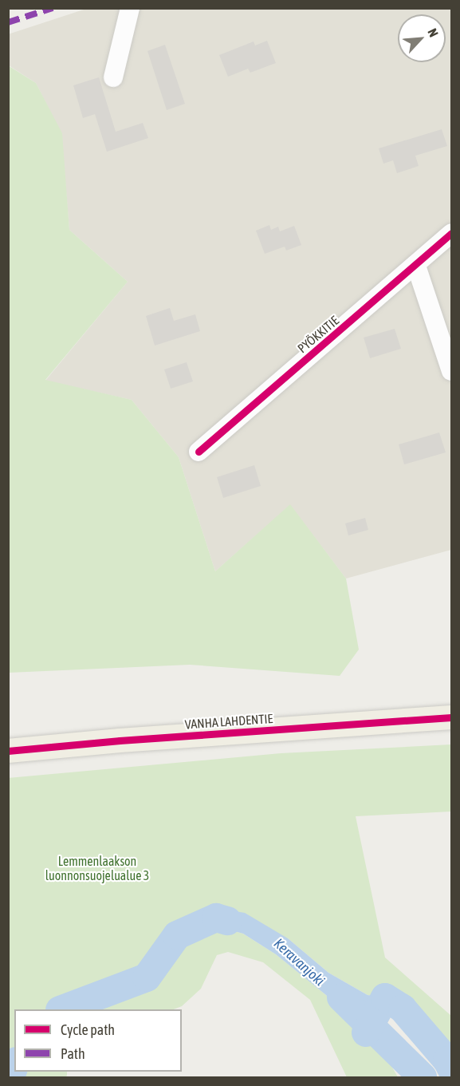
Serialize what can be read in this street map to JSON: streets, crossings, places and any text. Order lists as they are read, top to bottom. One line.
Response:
{"streets":{"main road":["VANHA LAHDENTIE"],"street":["PYÖKKITIE"]},"water":["Keravanjoki"],"parks":["Lemmenlaakson luonnonsuojelualue 3"],"legend":["Cycle path","Path"],"north":"top right"}
